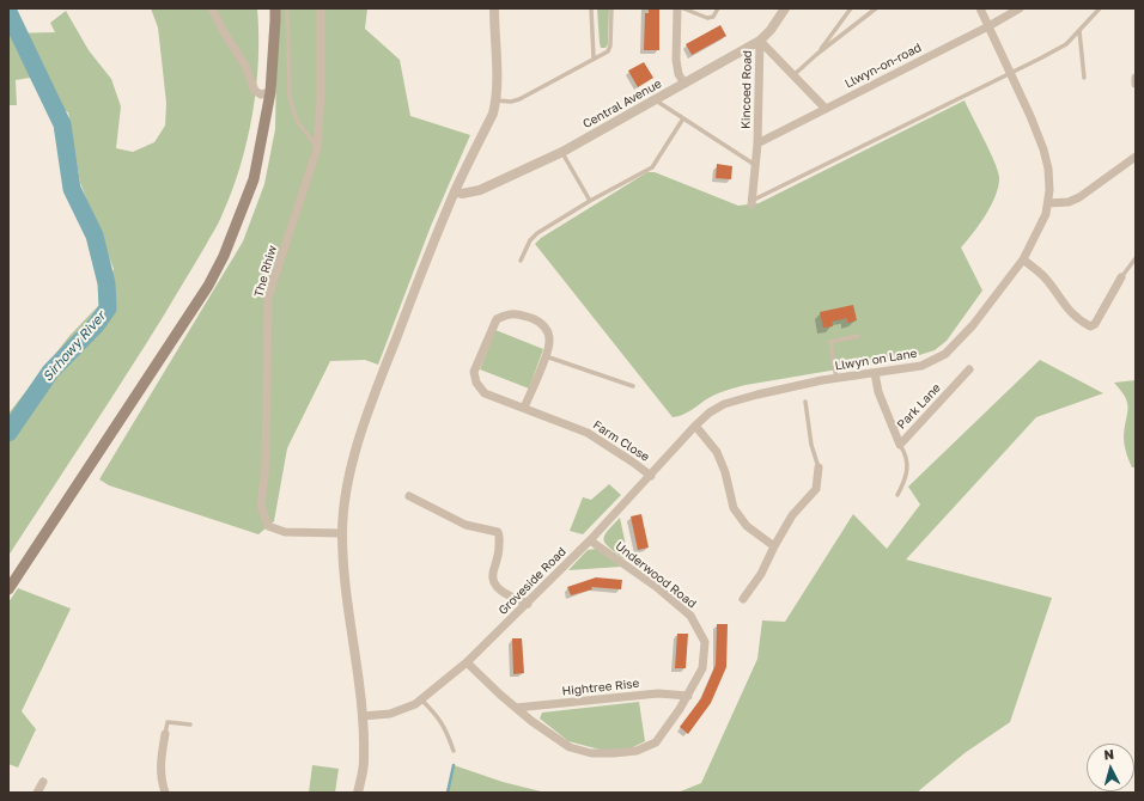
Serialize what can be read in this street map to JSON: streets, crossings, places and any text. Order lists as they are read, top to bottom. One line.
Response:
{"streets":{"street":["Llwyn-on-road","Kincoed Road","Central Avenue","The Rhiw","Llwyn on Lane","Park Lane","Farm Close","Underwood Road","Groveside Road","Hightree Rise"]},"crossings":[["Llwyn-on-road","Kincoed Road"],["Llwyn-on-road","Llwyn on Lane"],["Kincoed Road","Central Avenue"],["Llwyn on Lane","Park Lane"],["Llwyn on Lane","Groveside Road"],["Farm Close","Groveside Road"],["Underwood Road","Groveside Road"],["Underwood Road","Hightree Rise"]],"water":["Sirhowy River"],"north":"top"}
